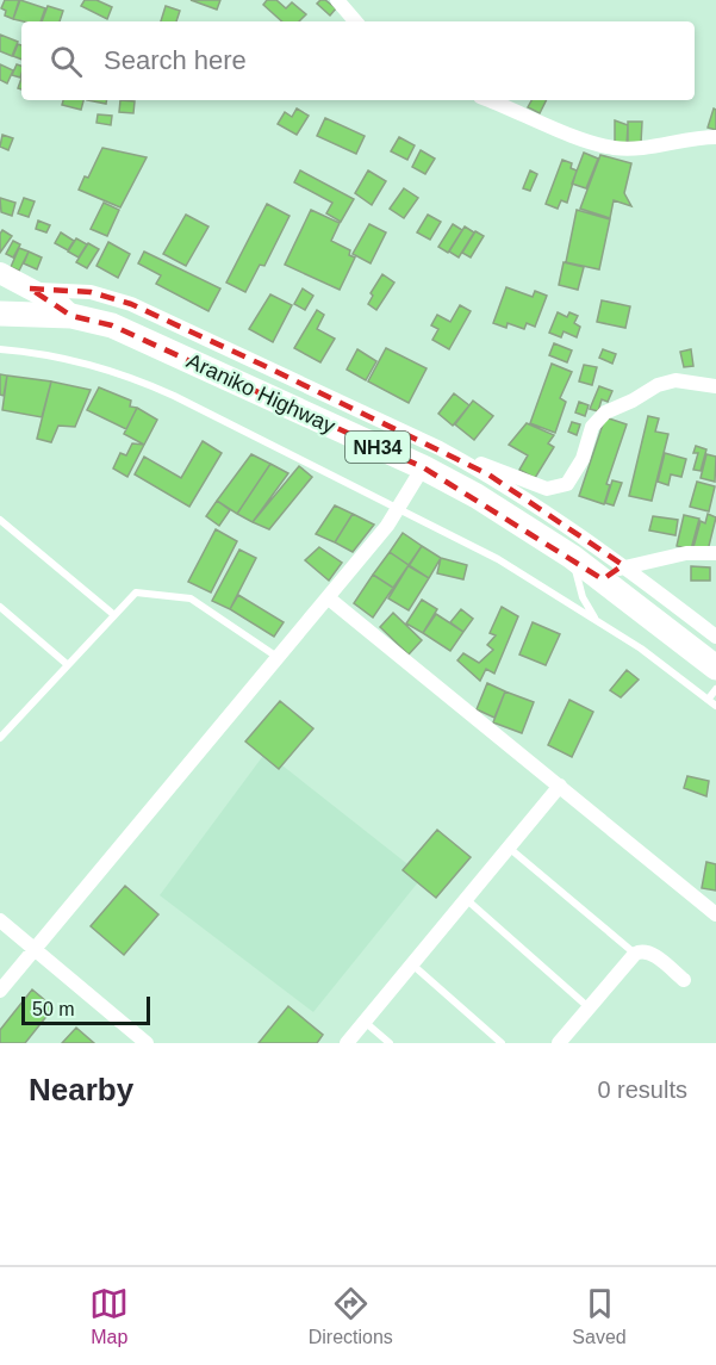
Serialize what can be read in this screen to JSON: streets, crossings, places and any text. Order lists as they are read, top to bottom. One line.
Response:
{"streets":{"highway":["Araniko Highway","NH34"]},"scale_bar":"50 m","page":{"search":"Search here","scale":"50 m","heading":["Nearby","0 results"],"nav":["Map","Directions","Saved"]}}
